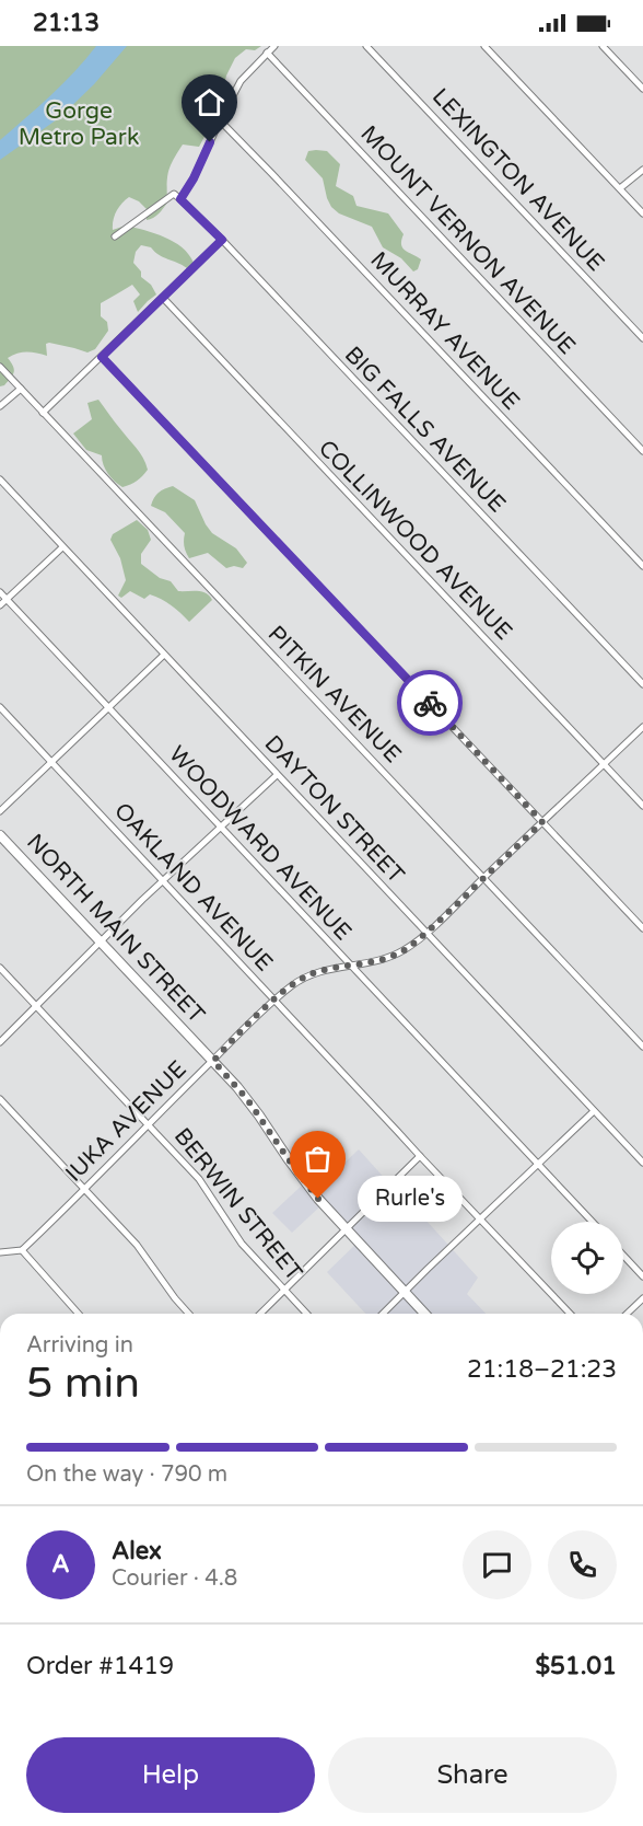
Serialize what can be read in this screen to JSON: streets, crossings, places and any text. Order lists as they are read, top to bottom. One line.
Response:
{"streets":{"main road":["NORTH MAIN STREET"],"street":["LEXINGTON AVENUE","MOUNT VERNON AVENUE","MURRAY AVENUE","BIG FALLS AVENUE","COLLINWOOD AVENUE","PITKIN AVENUE","DAYTON STREET","WOODWARD AVENUE","OAKLAND AVENUE","IUKA AVENUE","BERWIN STREET"]},"crossings":[["COLLINWOOD AVENUE","IUKA AVENUE"],["PITKIN AVENUE","IUKA AVENUE"],["DAYTON STREET","IUKA AVENUE"],["WOODWARD AVENUE","IUKA AVENUE"],["OAKLAND AVENUE","IUKA AVENUE"],["NORTH MAIN STREET","IUKA AVENUE"],["IUKA AVENUE","BERWIN STREET"]],"parks":["Gorge Metro Park"],"places":["Rurle's"],"page":{"status":"21:13","bubble":"Rurle's","heading":["5 min","Arriving in","21:18–21:23"],"panel":["Alex","Courier · 4.8","Order #1419","$51.01"],"bar":"On the way · 790 m","round":"A","buttons":["Help","Share"]}}
